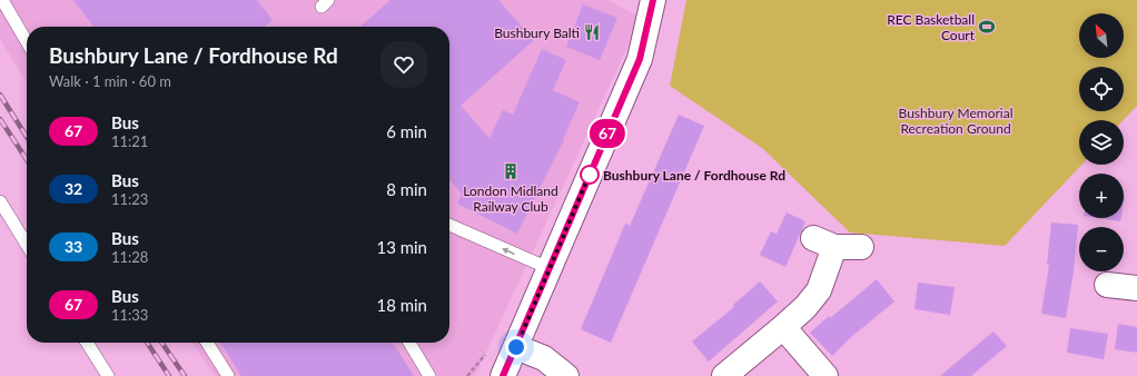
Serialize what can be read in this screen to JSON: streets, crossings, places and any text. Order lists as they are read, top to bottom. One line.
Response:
{"parks":["Bushbury Memorial Recreation Ground"],"places":{"sports":["REC Basketball Court"],"restaurant":["Bushbury Balti"],"building":["London Midland Railway Club"],"other":["Bushbury Lane / Fordhouse Rd"]},"lines":["bus line 67"],"north":"top left","page":{"on_map":"67","map_buttons":["+","−"],"heading":["Bushbury Lane / Fordhouse Rd","Walk · 1 min · 60 m"],"list":[{"mark":"67","name":"Bus","note":"11:21","value":"6 min"},{"mark":"32","name":"Bus","note":"11:23","value":"8 min"},{"mark":"33","name":"Bus","note":"11:28","value":"13 min"},{"mark":"67","name":"Bus","note":"11:33","value":"18 min"}]}}
